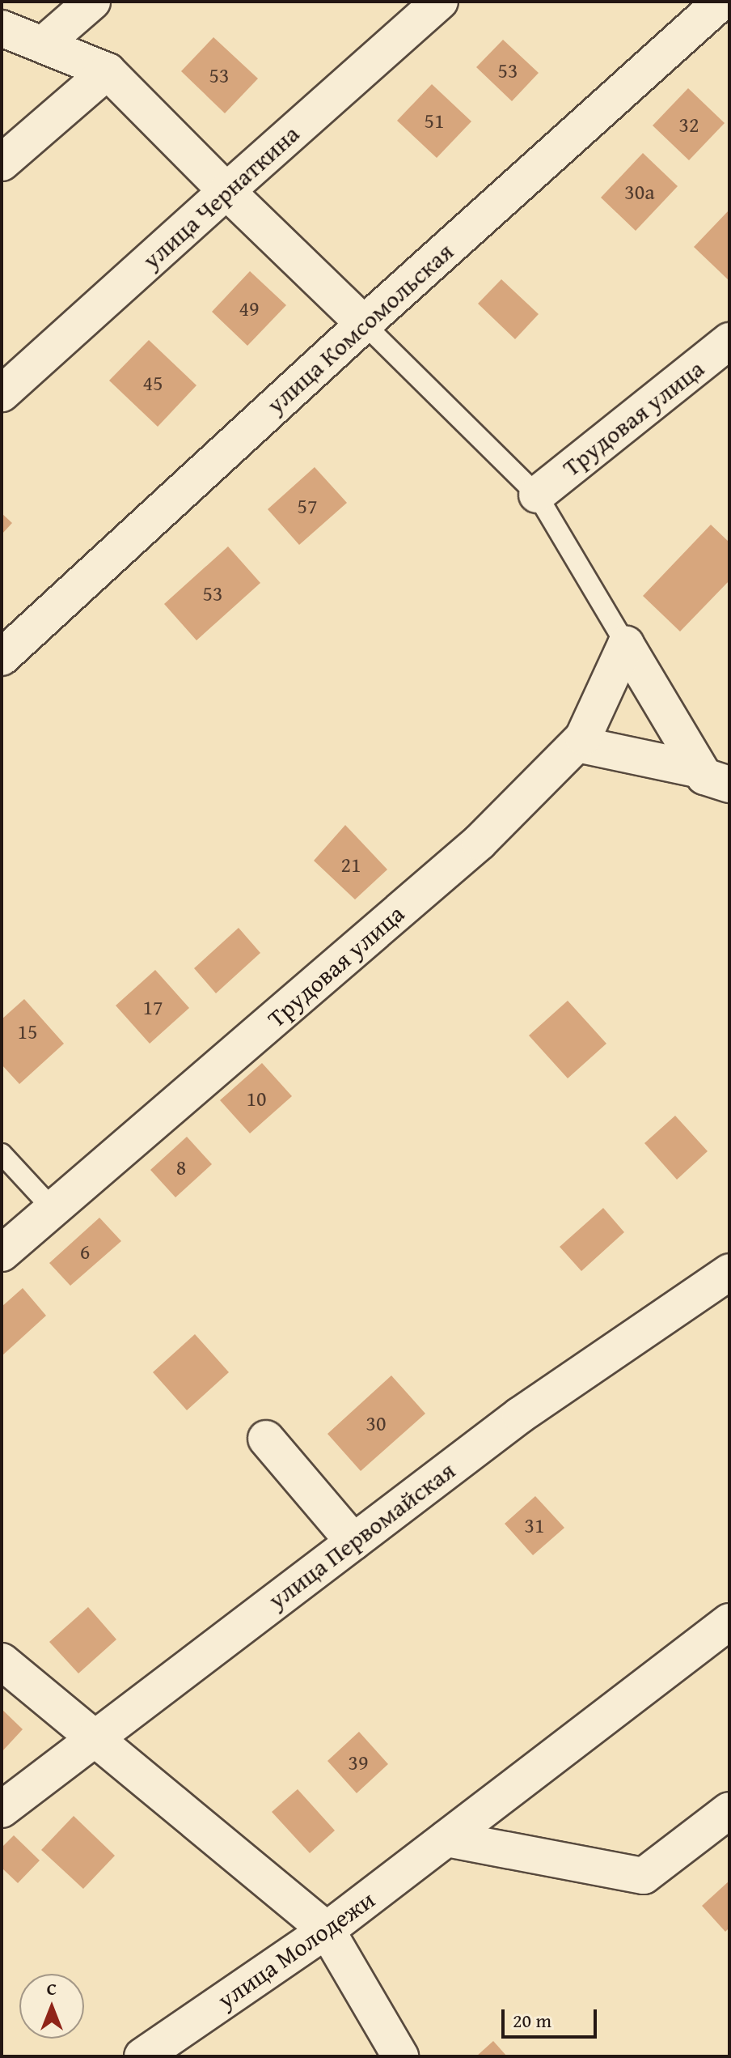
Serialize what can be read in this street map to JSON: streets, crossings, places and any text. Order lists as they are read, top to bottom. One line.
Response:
{"streets":{"street":["улица Чернаткина","улица Комсомольская","Трудовая улица","улица Первомайская","улица Молодежи"]},"house_numbers":["53","53","51","32","30а","49","45","57","53","21","17","15","10","8","6","30","31","39"],"scale_bar":"20 m","north":"top"}
